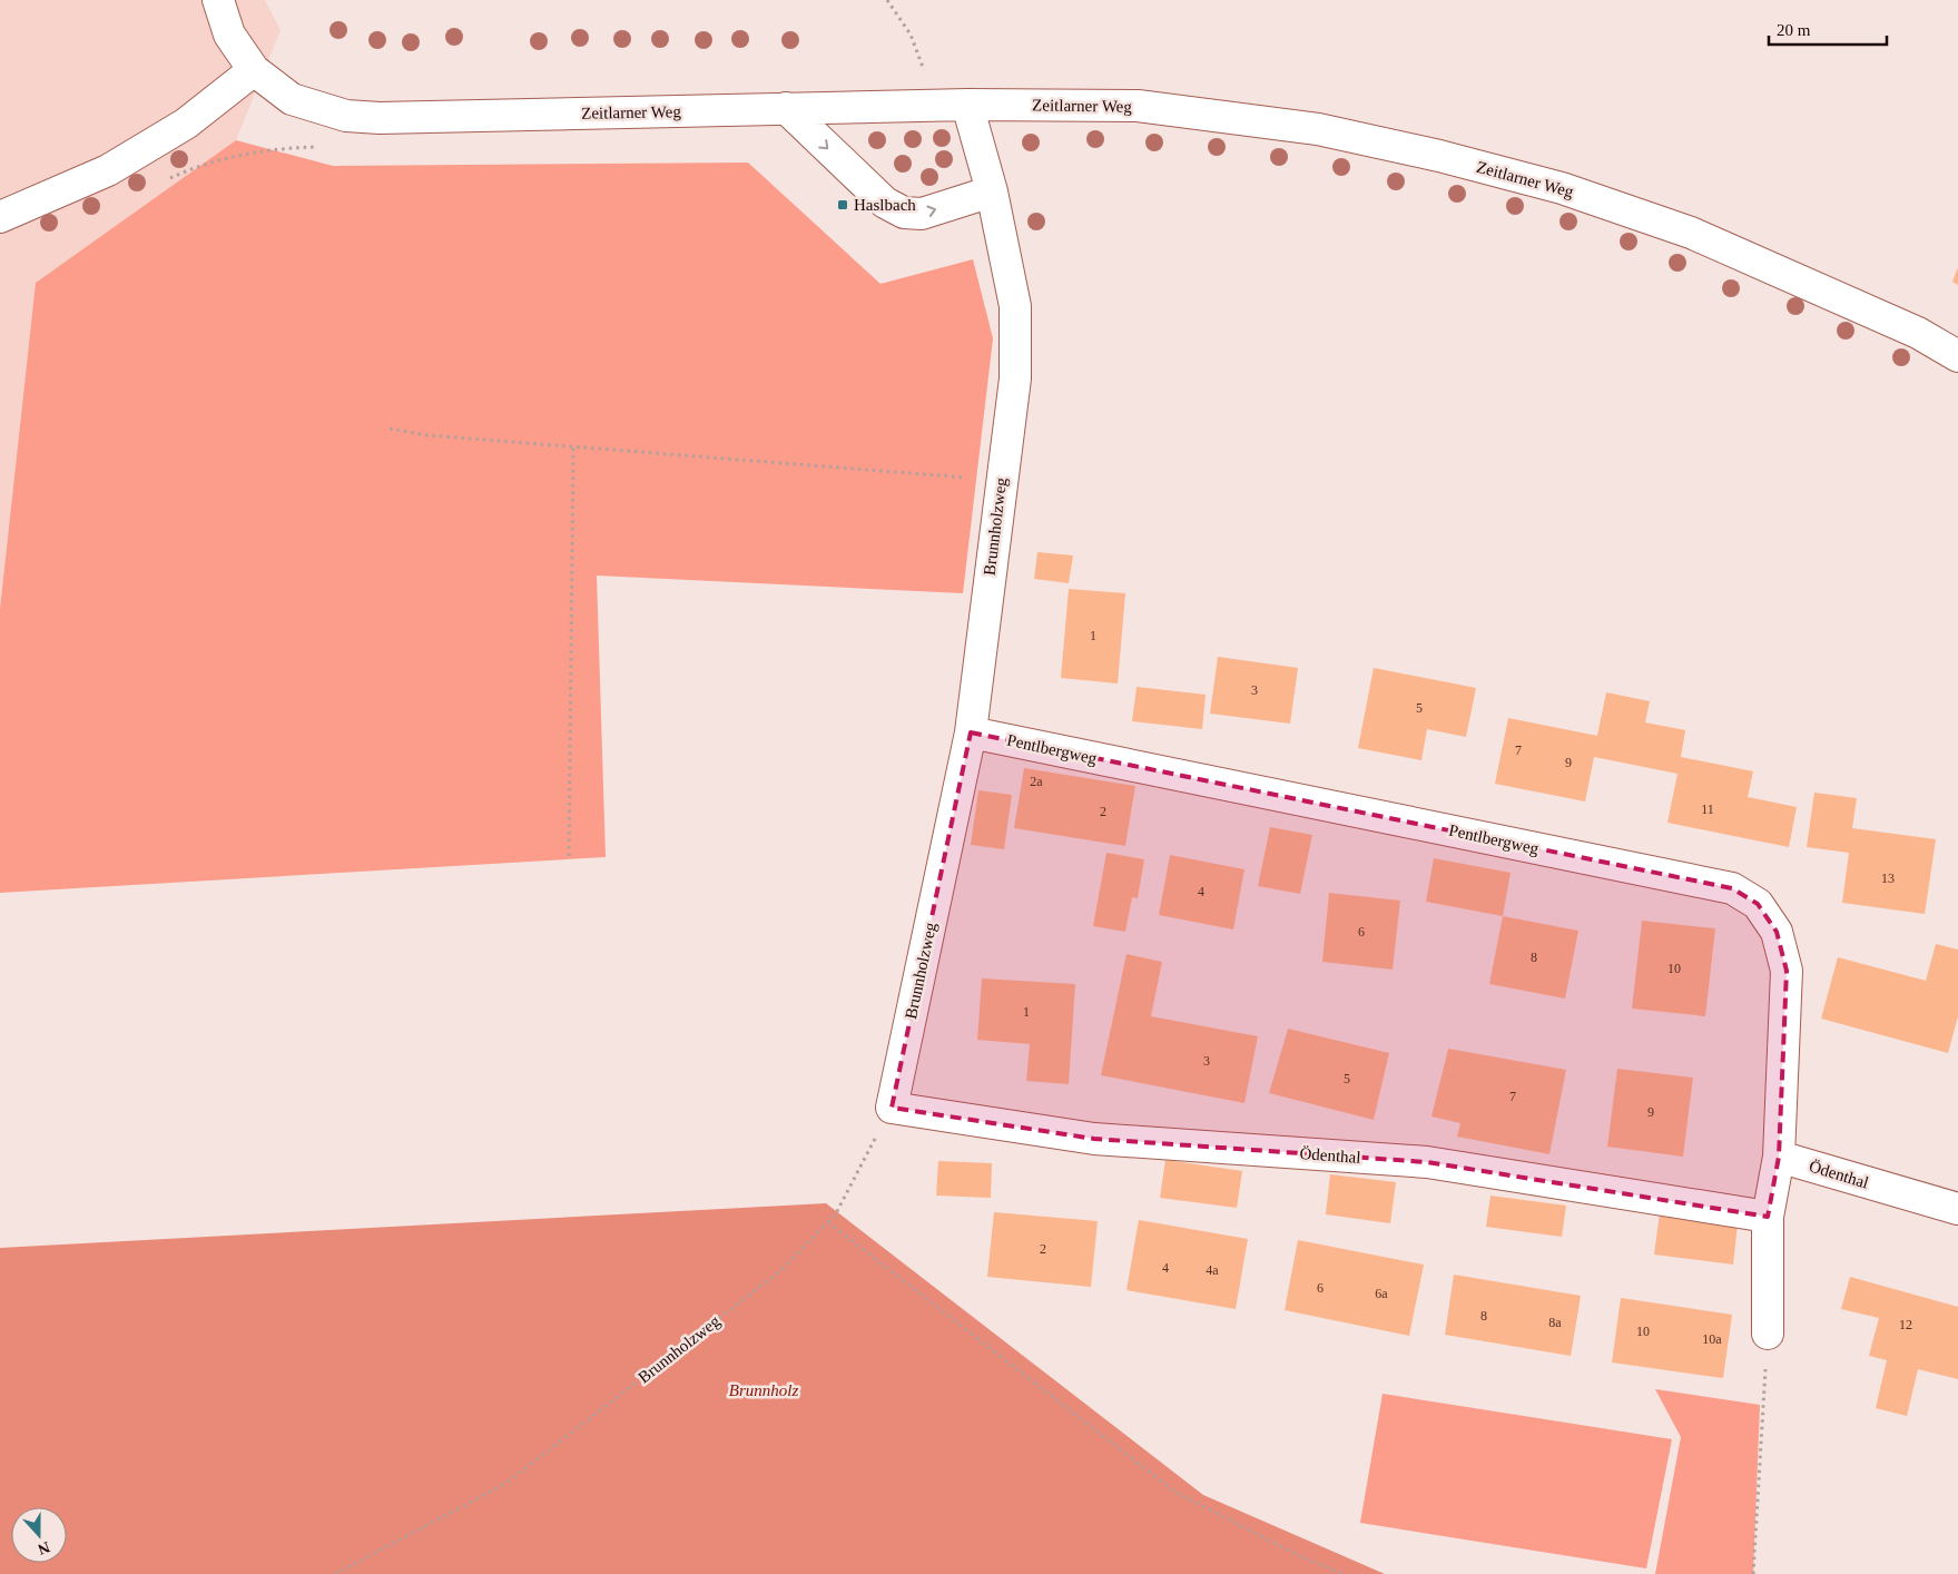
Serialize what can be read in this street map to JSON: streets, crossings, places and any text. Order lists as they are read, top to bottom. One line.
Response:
{"streets":{"street":["Zeitlarner Weg","Brunnholzweg","Pentlbergweg","Ödenthal"]},"crossings":[["Zeitlarner Weg","Brunnholzweg"],["Brunnholzweg","Pentlbergweg"],["Brunnholzweg","Ödenthal"],["Pentlbergweg","Ödenthal"]],"parks":["Brunnholz"],"places":{"transit":["Haslbach"]},"house_numbers":["1","3","5","7","9","2a","11","2","13","4","6","8","10","1","3","5","7","9","2","4","4a","6","6a","8","8a","12","10","10a"],"scale_bar":"20 m","north":"bottom"}
